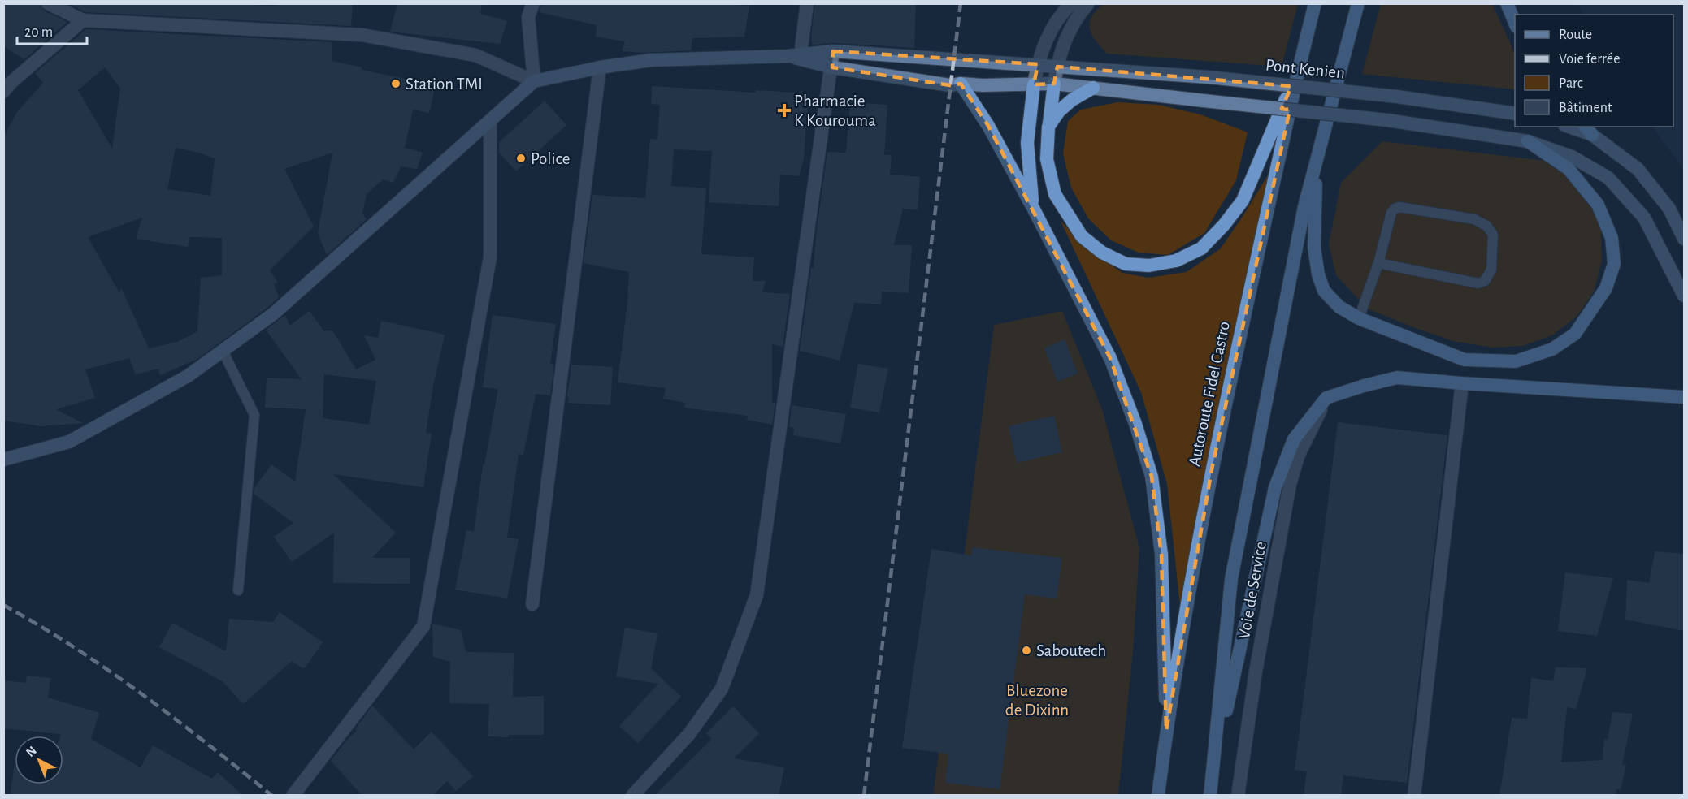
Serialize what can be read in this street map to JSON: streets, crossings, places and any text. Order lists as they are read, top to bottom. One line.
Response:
{"streets":{"highway":["Autoroute Fidel Castro"],"main road":["Pont Kenien"],"street":["Voie de Service"]},"parks":["Bluezone de Dixinn"],"places":{"other":["Station TMI","Police","Saboutech"],"health":["Pharmacie K Kourouma"]},"legend":["Route","Voie ferrée","Parc","Bâtiment"],"scale_bar":"20 m","north":"top left"}
